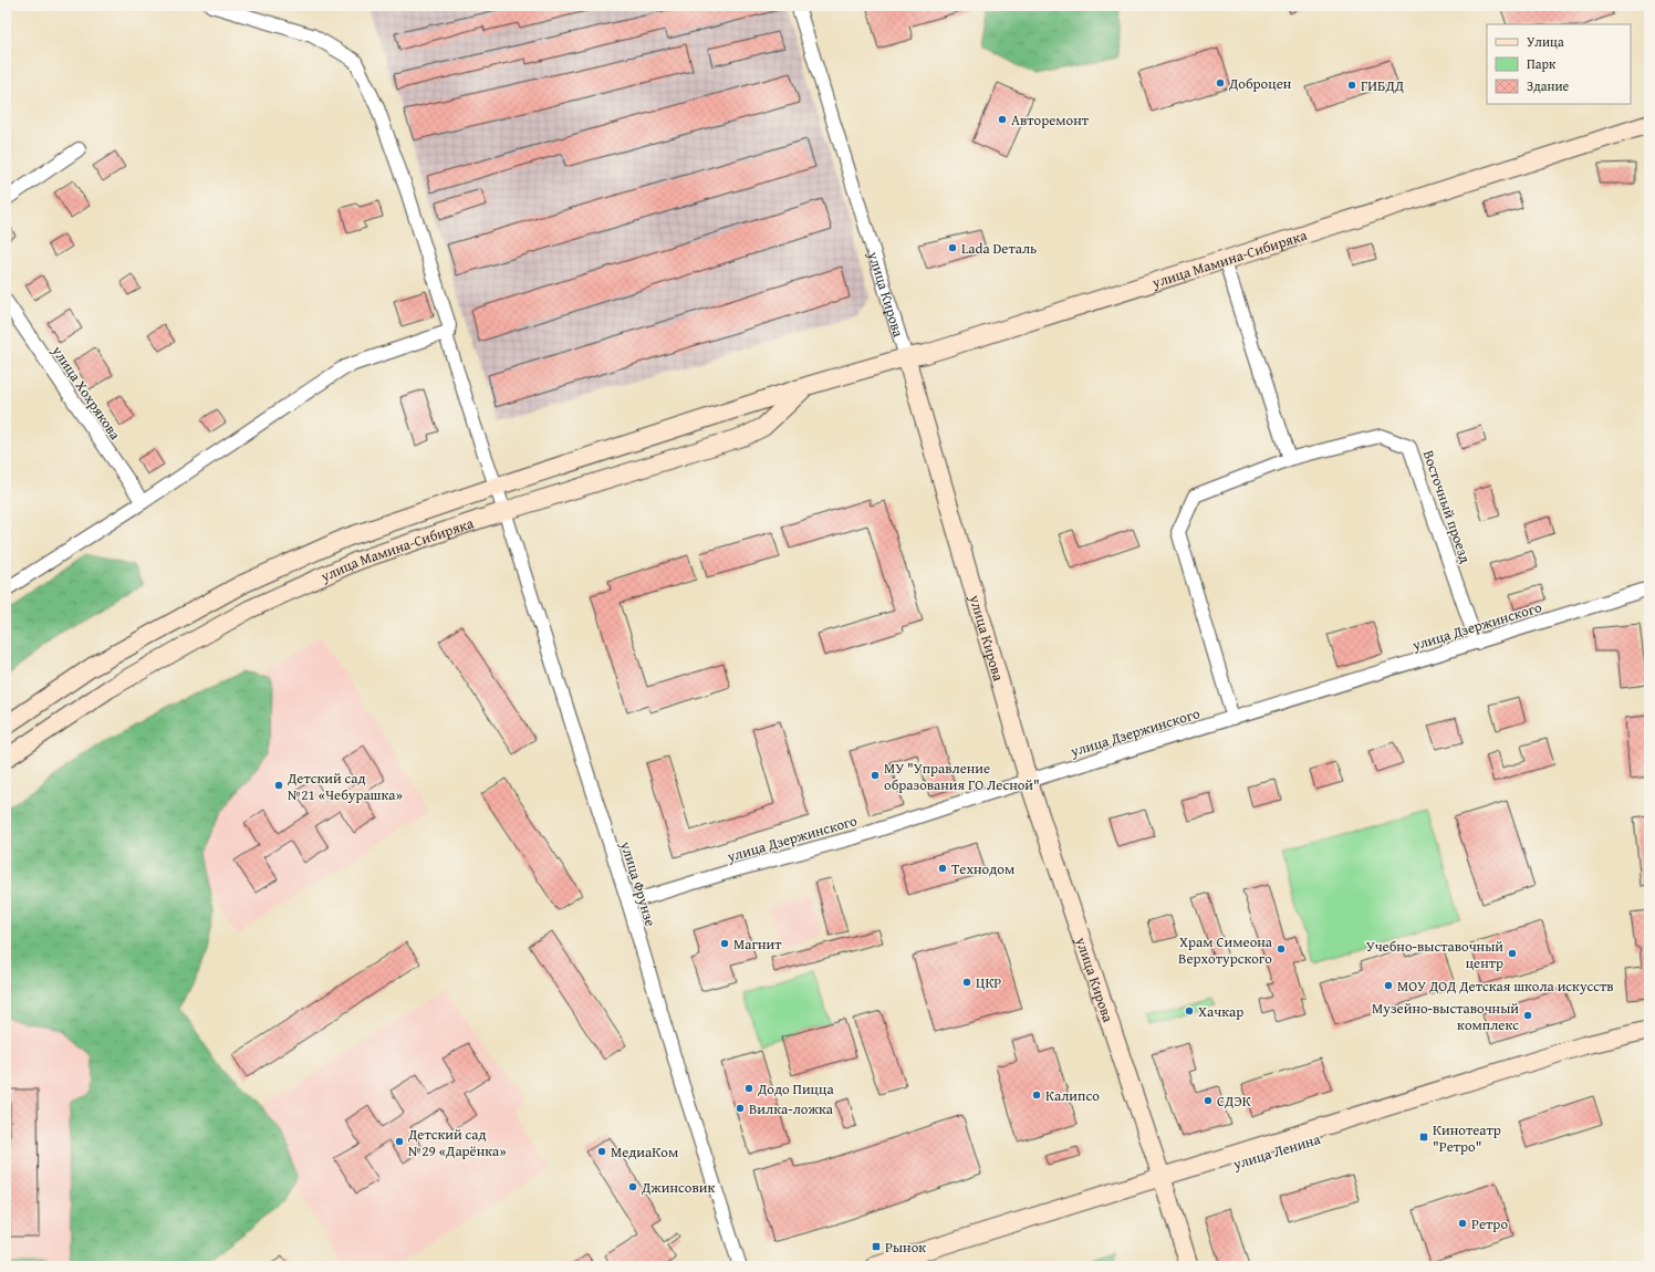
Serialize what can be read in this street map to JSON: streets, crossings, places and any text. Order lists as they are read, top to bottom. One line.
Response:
{"streets":{"main road":["улица Мамина-Сибиряка","улица Кирова","улица Ленина"],"street":["улица Хохрякова","Восточный проезд","улица Дзержинского","улица Фрунзе"]},"crossings":[["улица Мамина-Сибиряка","улица Кирова"],["улица Мамина-Сибиряка","улица Фрунзе"],["улица Кирова","улица Дзержинского"],["улица Кирова","улица Ленина"],["Восточный проезд","улица Дзержинского"],["улица Дзержинского","улица Фрунзе"]],"places":{"other":["Доброцен","ГИБДД","Авторемонт","Lada Dеталь","МУ \"Управление образования ГО Лесной\"","Детский сад №21 «Чебурашка»","Технодом","Магнит","Храм Симеона Верхотурского","Учебно-выставочный центр","ЦКР","МОУ ДОД Детская школа искусств","Хачкар","Музейно-выставочный комплекс","Додо Пицца","Калипсо","СДЭК","Вилка-ложка","Детский сад №29 «Дарёнка»","МедиаКом","Джинсовик","Ретро"],"transit":["Кинотеатр \"Ретро\"","Рынок"]},"legend":["Улица","Парк","Здание"]}
